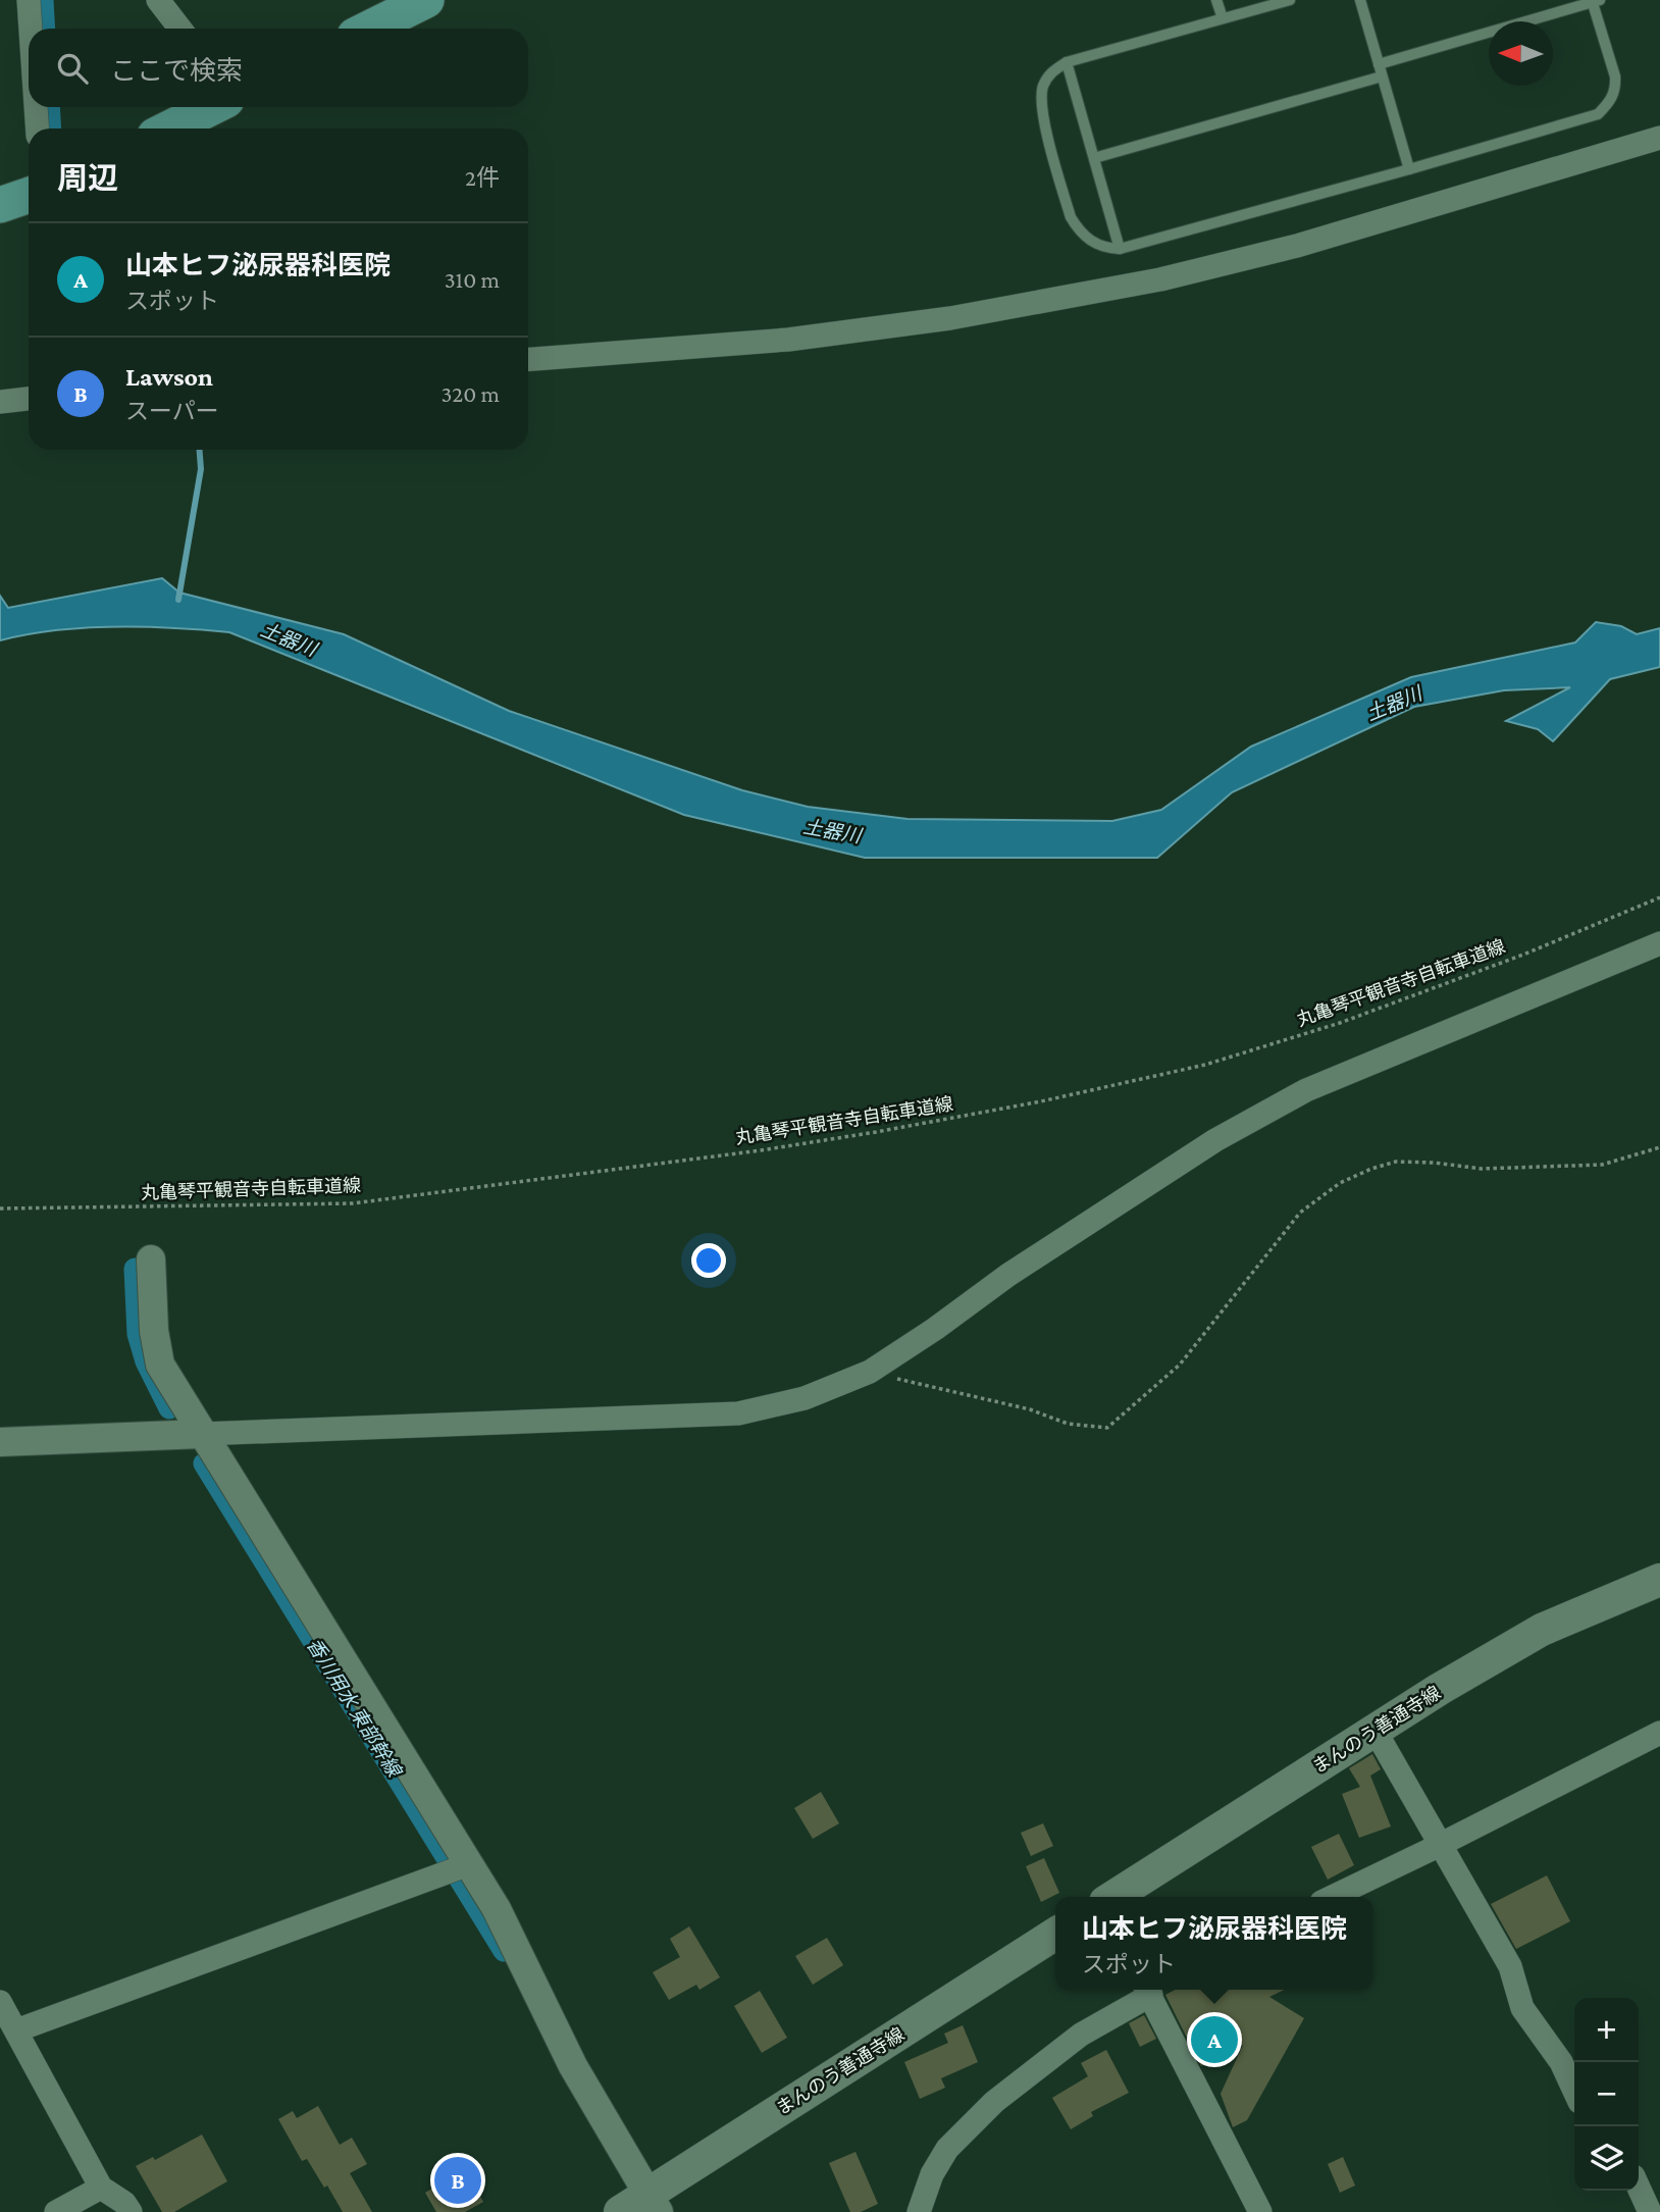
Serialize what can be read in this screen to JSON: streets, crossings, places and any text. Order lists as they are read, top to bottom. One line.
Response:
{"streets":{"main road":["まんのう善通寺線"],"path":["丸亀琴平観音寺自転車道線"]},"water":["土器川","香川用水 東部幹線"],"north":"left","page":{"search":"ここで検索","heading":["周辺","2件"],"list":[{"mark":"A","name":"山本ヒフ泌尿器科医院","note":"スポット","value":"310 m"},{"mark":"B","name":"Lawson","note":"スーパー","value":"320 m"}],"popup":["山本ヒフ泌尿器科医院","スポット"],"map_buttons":["+","−"],"pins":["A","B"]}}
